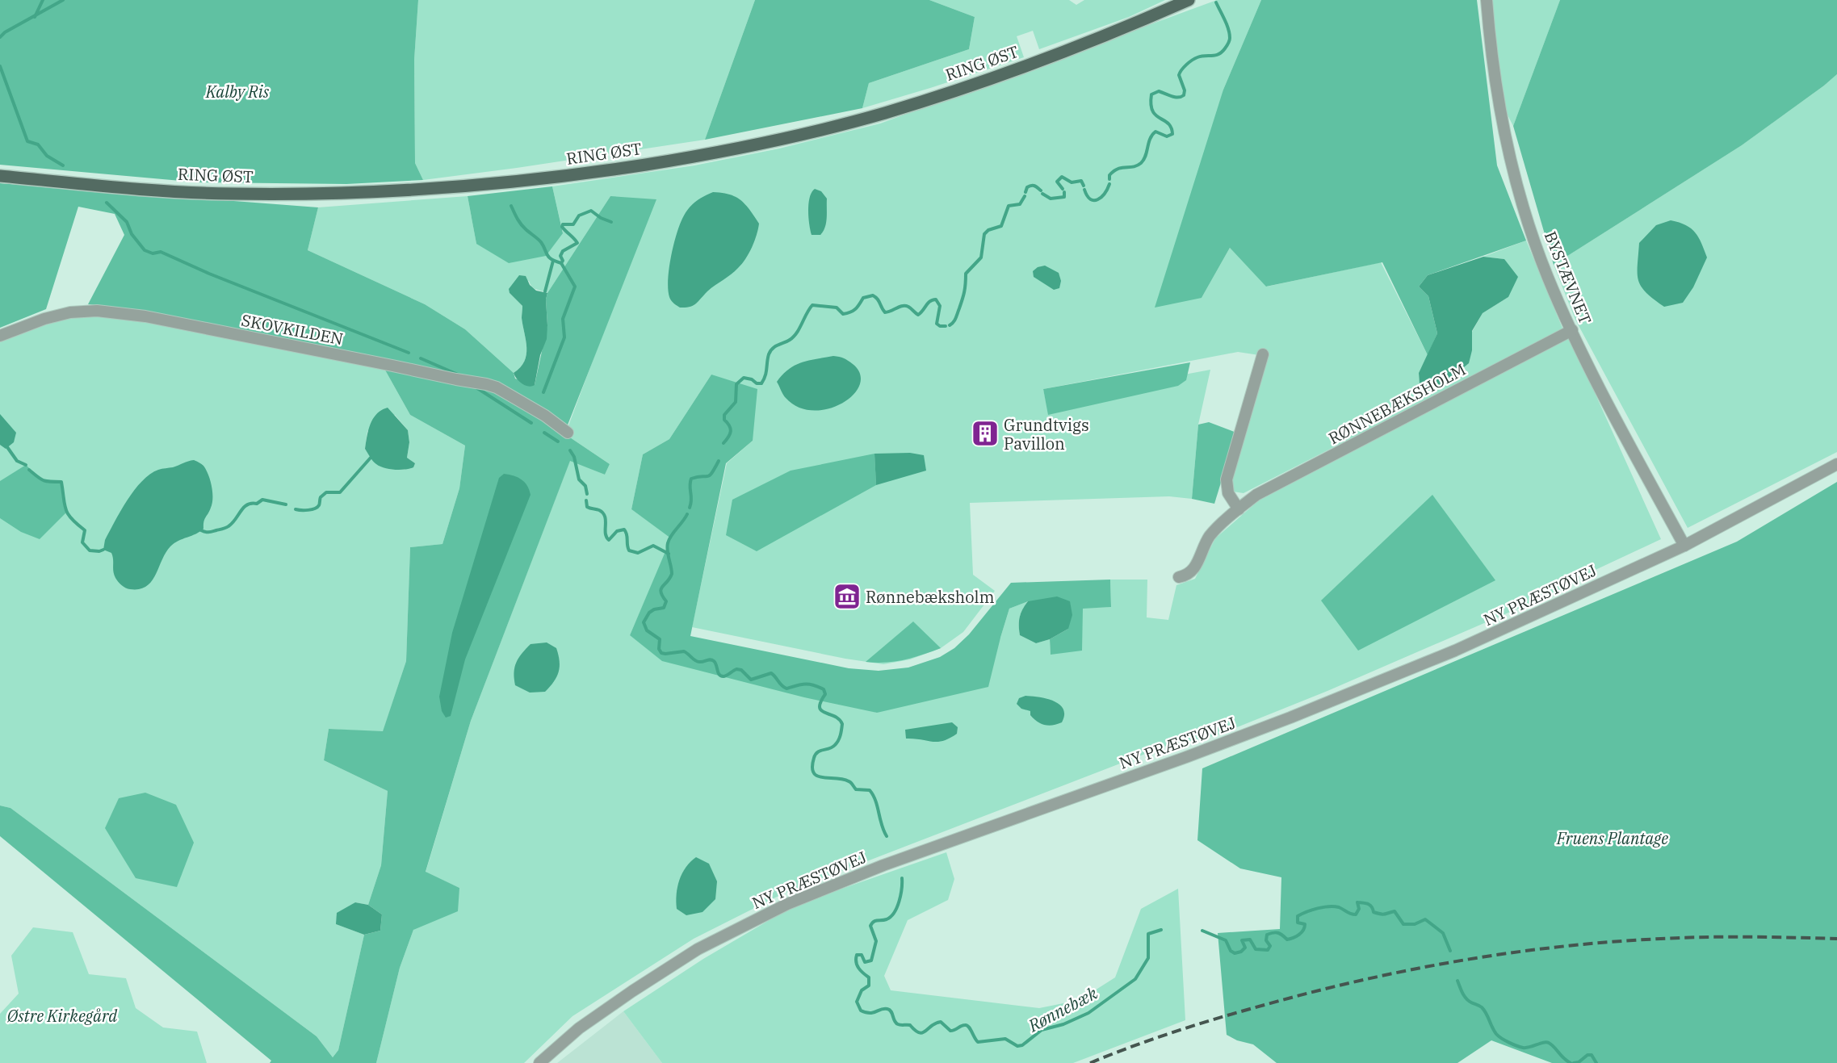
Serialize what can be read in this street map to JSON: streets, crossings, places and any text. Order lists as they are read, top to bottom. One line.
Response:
{"streets":{"main road":["RING ØST"],"street":["BYSTÆVNET","SKOVKILDEN","RØNNEBÆKSHOLM","NY PRÆSTØVEJ"]},"crossings":[["BYSTÆVNET","RØNNEBÆKSHOLM"],["BYSTÆVNET","NY PRÆSTØVEJ"]],"water":["Rønnebæk"],"parks":["Kalby Ris","Fruens Plantage","Østre Kirkegård"],"places":{"building":["Grundtvigs Pavillon"],"museum":["Rønnebæksholm"]}}
